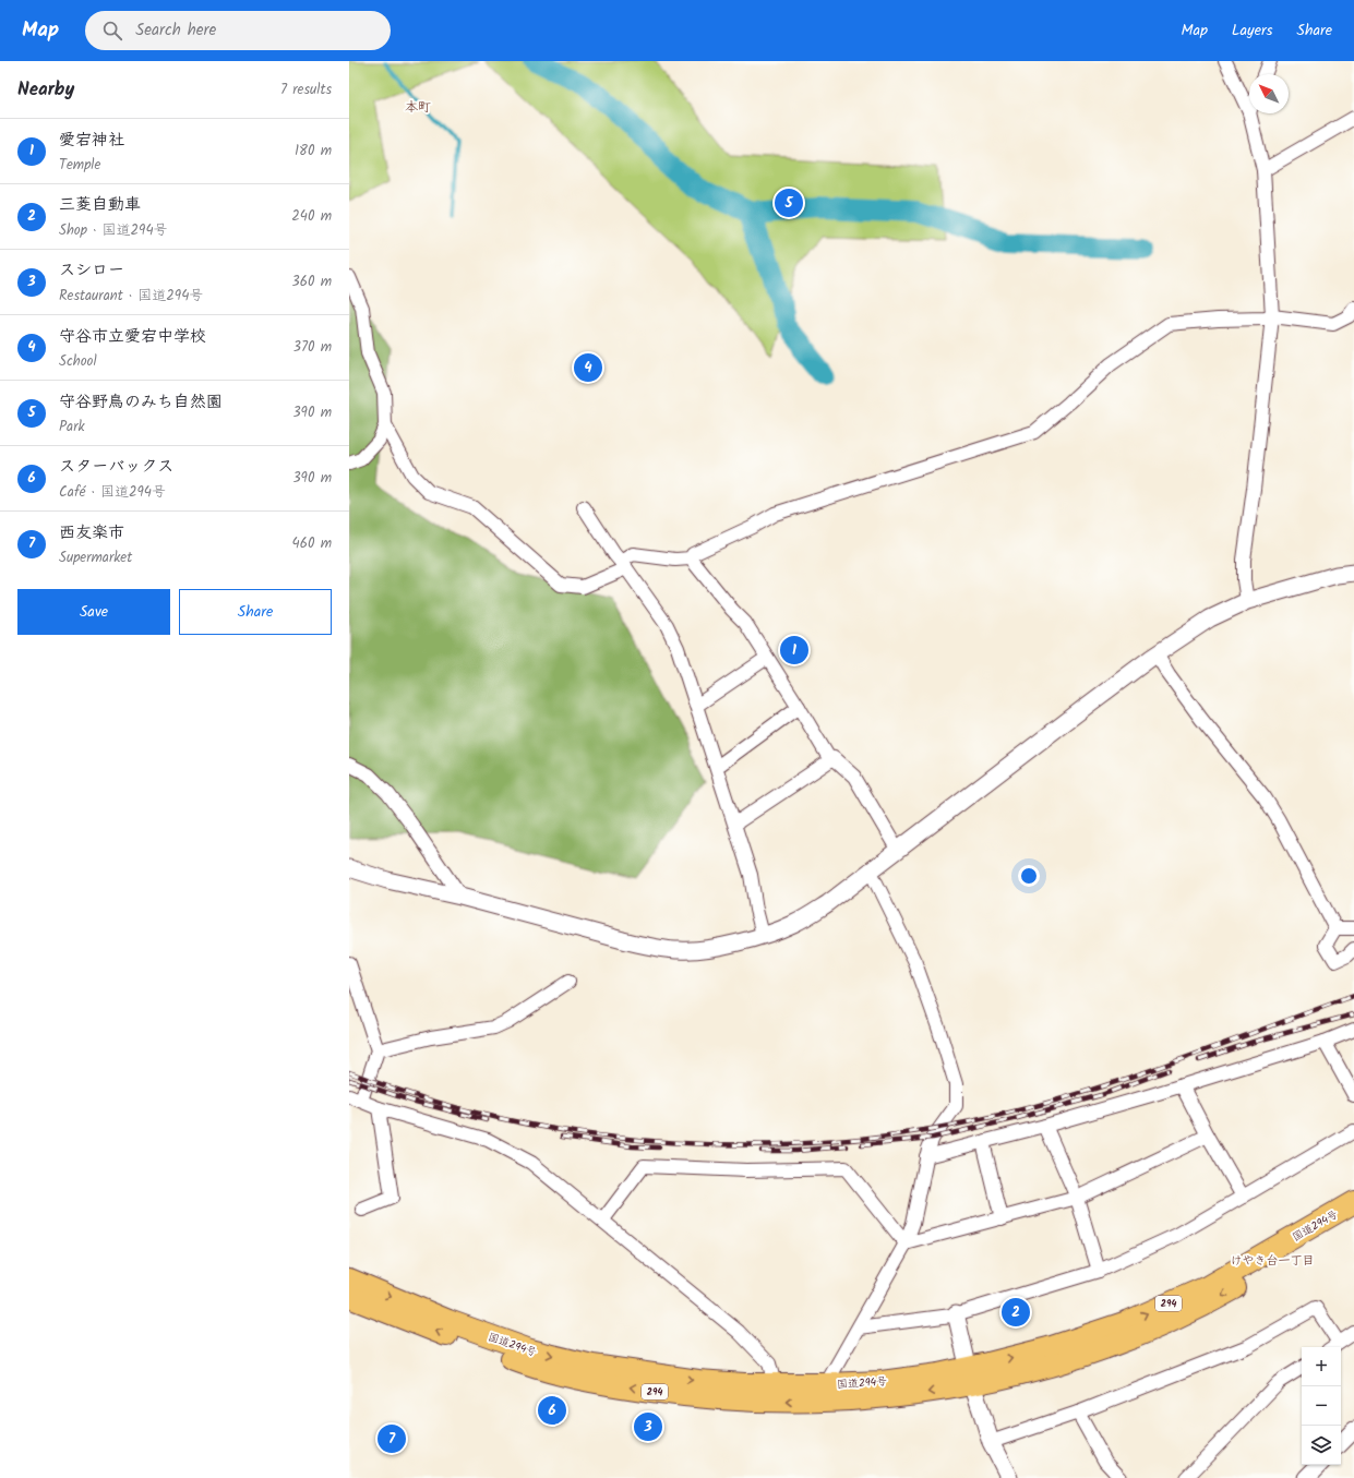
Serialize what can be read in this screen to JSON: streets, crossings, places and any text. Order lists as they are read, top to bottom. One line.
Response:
{"streets":{"highway":["国道294号","294"]},"districts":["本町","けやき台一丁目"],"north":"top left","page":{"header":"Map","search":"Search here","nav":["Map","Layers","Share"],"heading":["Nearby","7 results"],"list":[{"mark":"1","name":"愛宕神社","note":"Temple","value":"180 m"},{"mark":"2","name":"三菱自動車","note":"Shop · 国道294号","value":"240 m"},{"mark":"3","name":"スシロー","note":"Restaurant · 国道294号","value":"360 m"},{"mark":"4","name":"守谷市立愛宕中学校","note":"School","value":"370 m"},{"mark":"5","name":"守谷野鳥のみち自然園","note":"Park","value":"390 m"},{"mark":"6","name":"スターバックス","note":"Café · 国道294号","value":"390 m"},{"mark":"7","name":"西友楽市","note":"Supermarket","value":"460 m"}],"pins":["5","4","1","2","6","3","7"],"buttons":["Save","Share"],"map_buttons":["+","−"]}}
